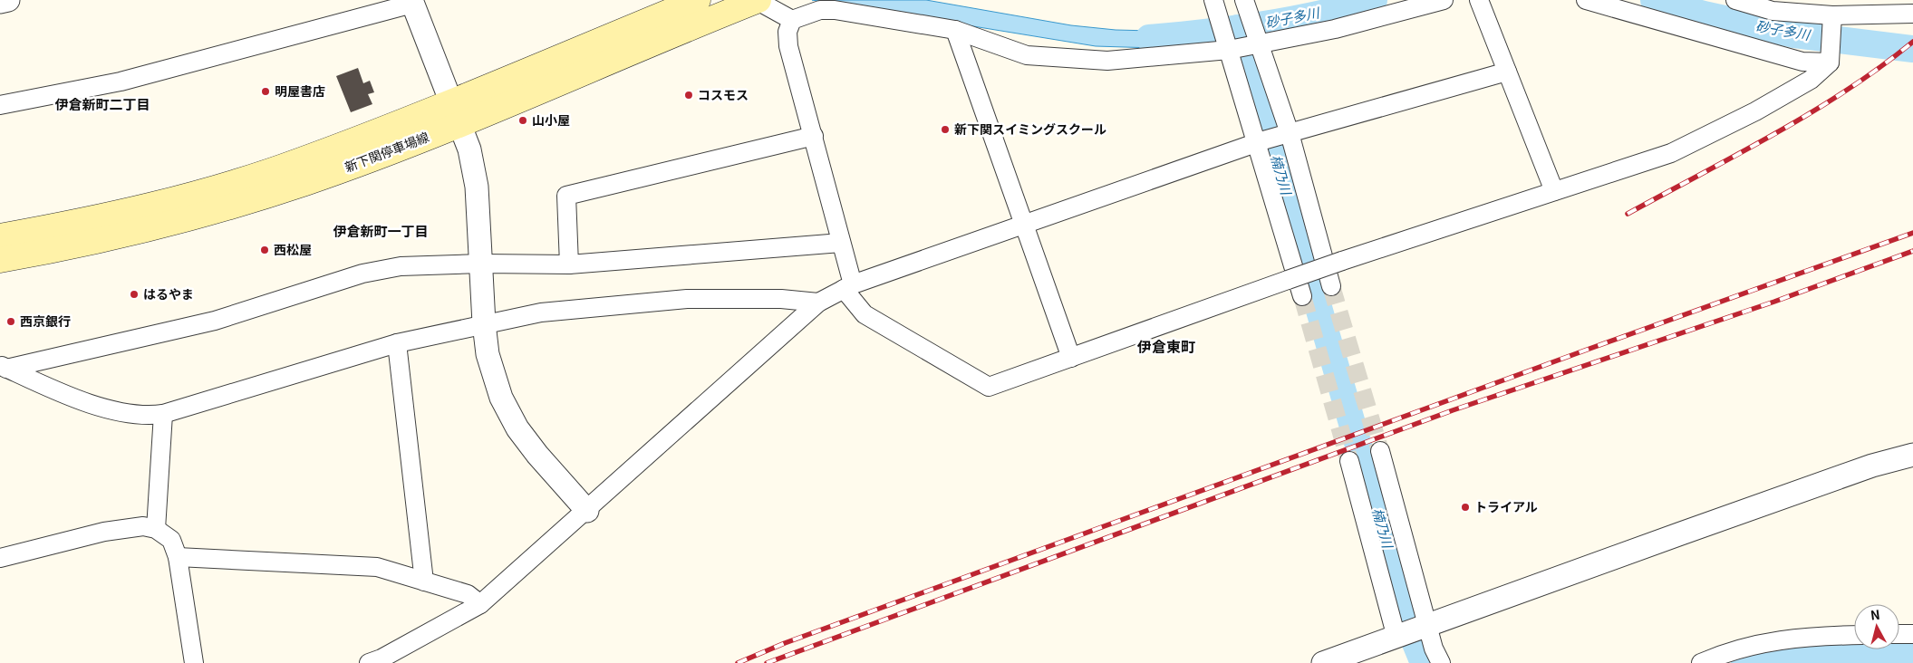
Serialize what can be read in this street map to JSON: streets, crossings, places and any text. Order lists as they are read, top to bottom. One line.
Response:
{"streets":{"main road":["新下関停車場線"]},"districts":["伊倉新町二丁目","伊倉新町一丁目","伊倉東町"],"water":["砂子多川","楠乃川"],"places":["明屋書店","コスモス","山小屋","新下関スイミングスクール","西松屋","はるやま","西京銀行","トライアル"],"north":"top"}
